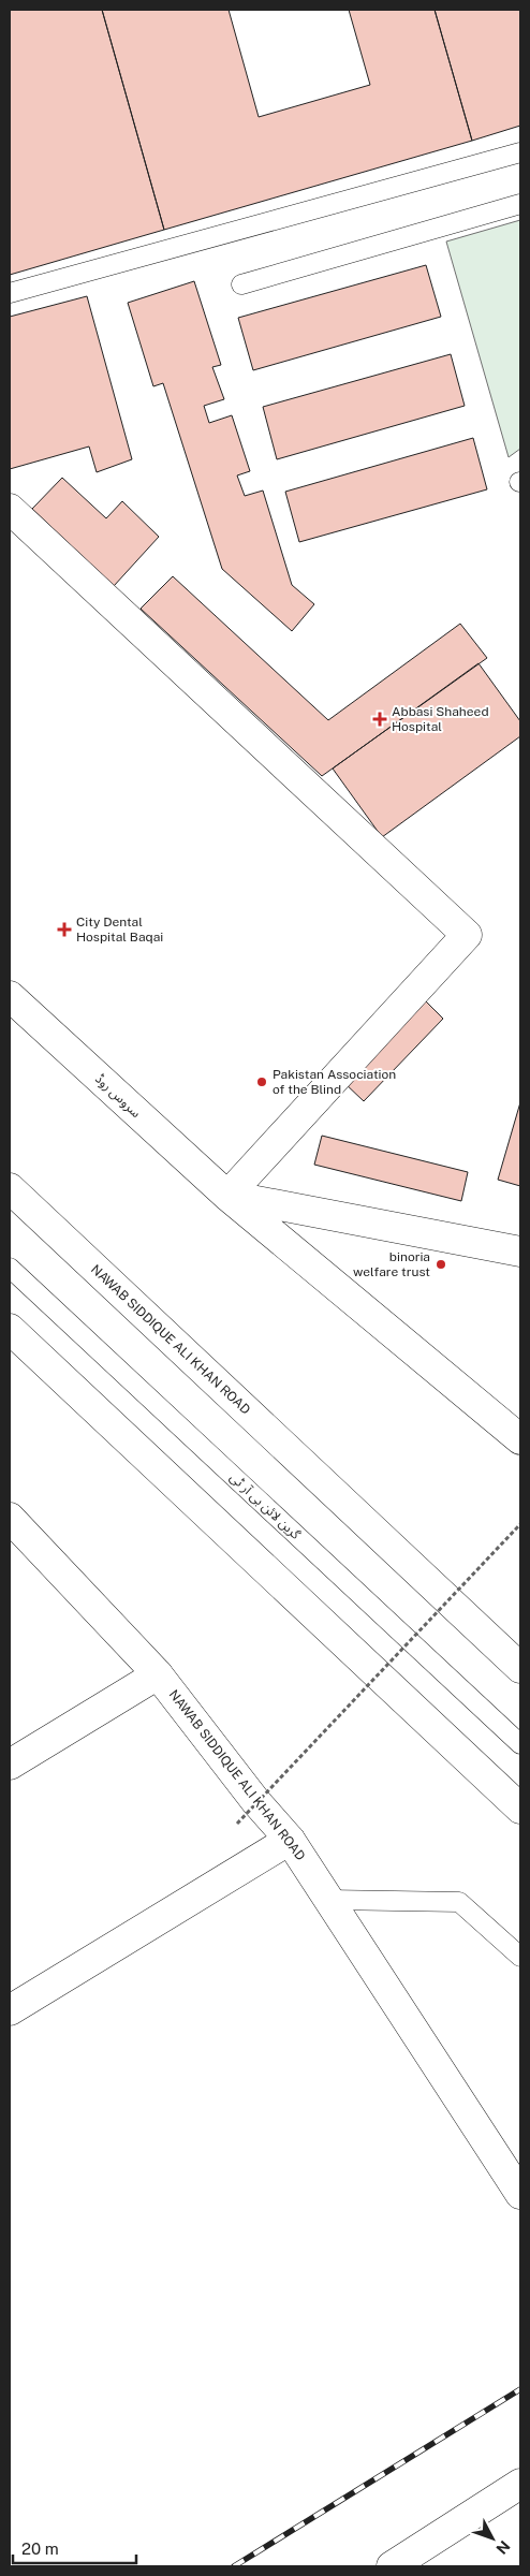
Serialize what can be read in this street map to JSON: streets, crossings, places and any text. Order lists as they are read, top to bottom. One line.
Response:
{"streets":{"street":["سروس روڈ","NAWAB SIDDIQUE ALI KHAN ROAD"],"lane":["گرین لائن بی آر ٹی"]},"places":{"health":["Abbasi Shaheed Hospital","City Dental Hospital Baqai"],"other":["Pakistan Association of the Blind","binoria welfare trust"]},"scale_bar":"20 m","north":"bottom right"}
